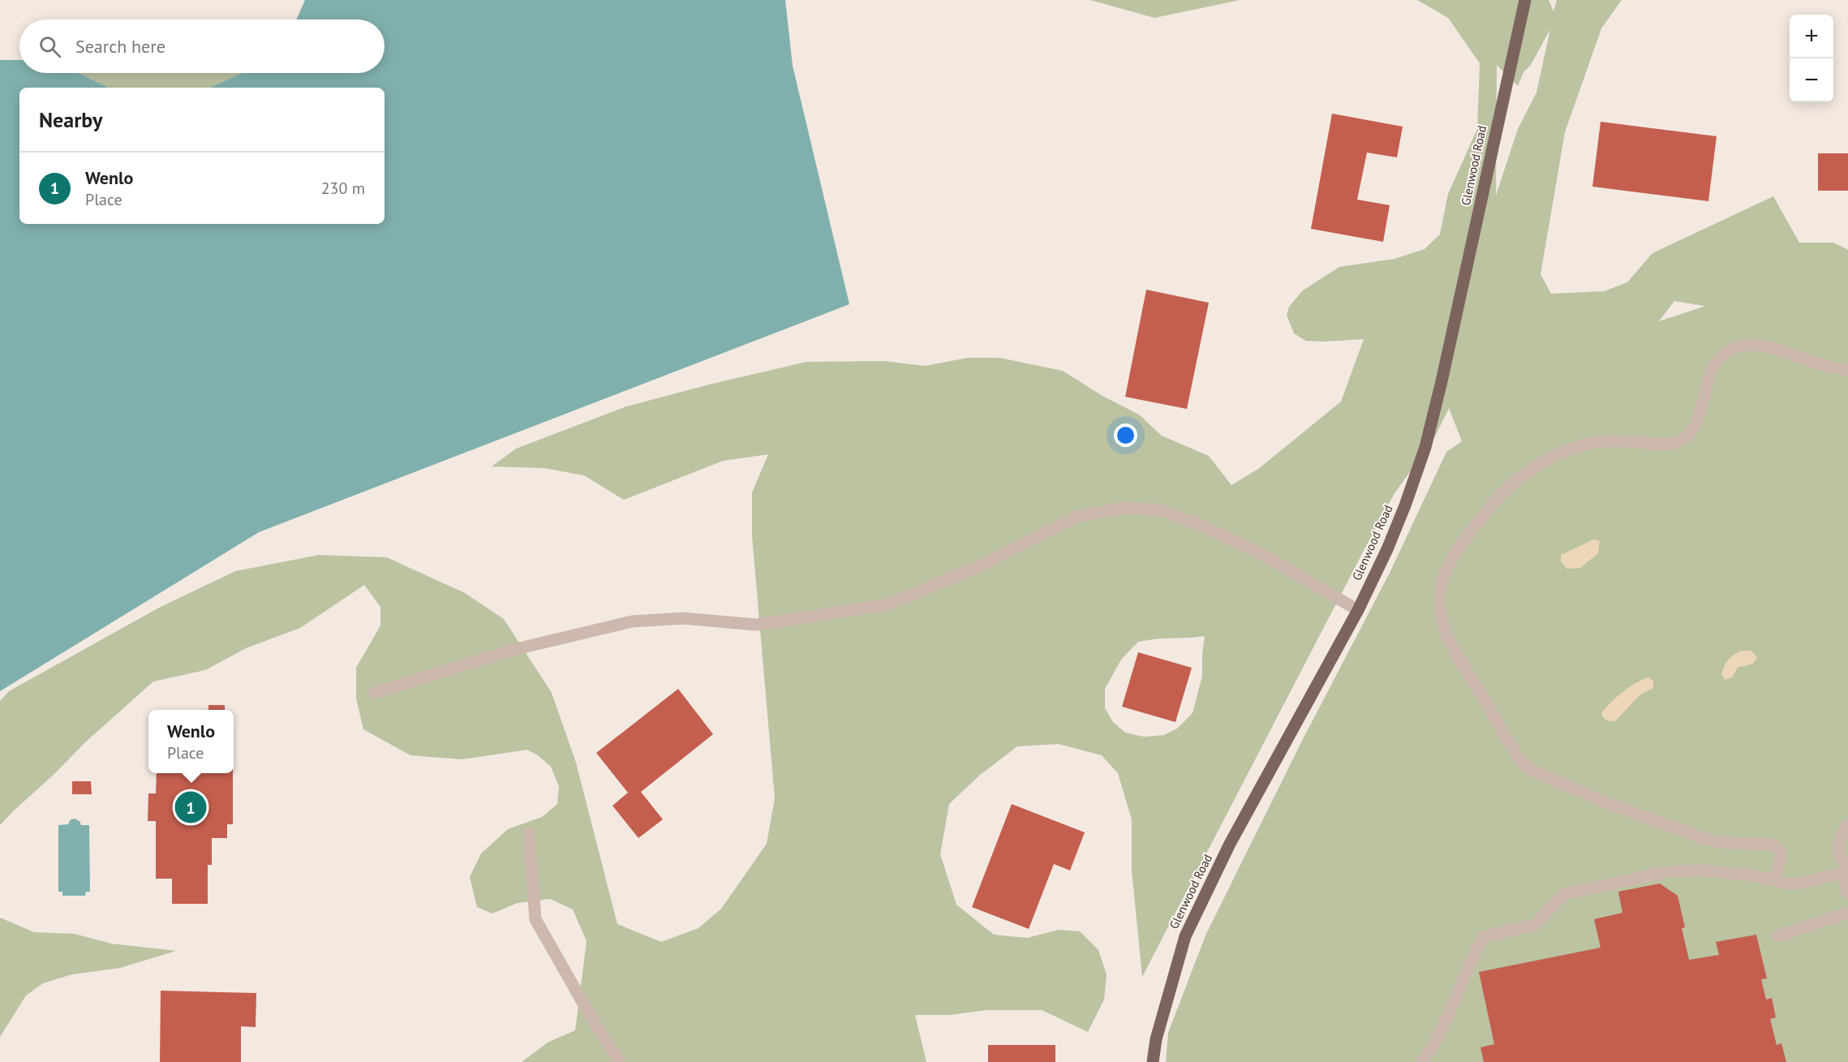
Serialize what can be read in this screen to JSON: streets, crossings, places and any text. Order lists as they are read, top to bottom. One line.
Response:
{"streets":{"main road":["Glenwood Road"]},"page":{"map_buttons":["+","−"],"search":"Search here","heading":"Nearby","list":[{"mark":"1","name":"Wenlo","note":"Place","value":"230 m"}],"popup":["Wenlo","Place"],"pins":"1"}}
